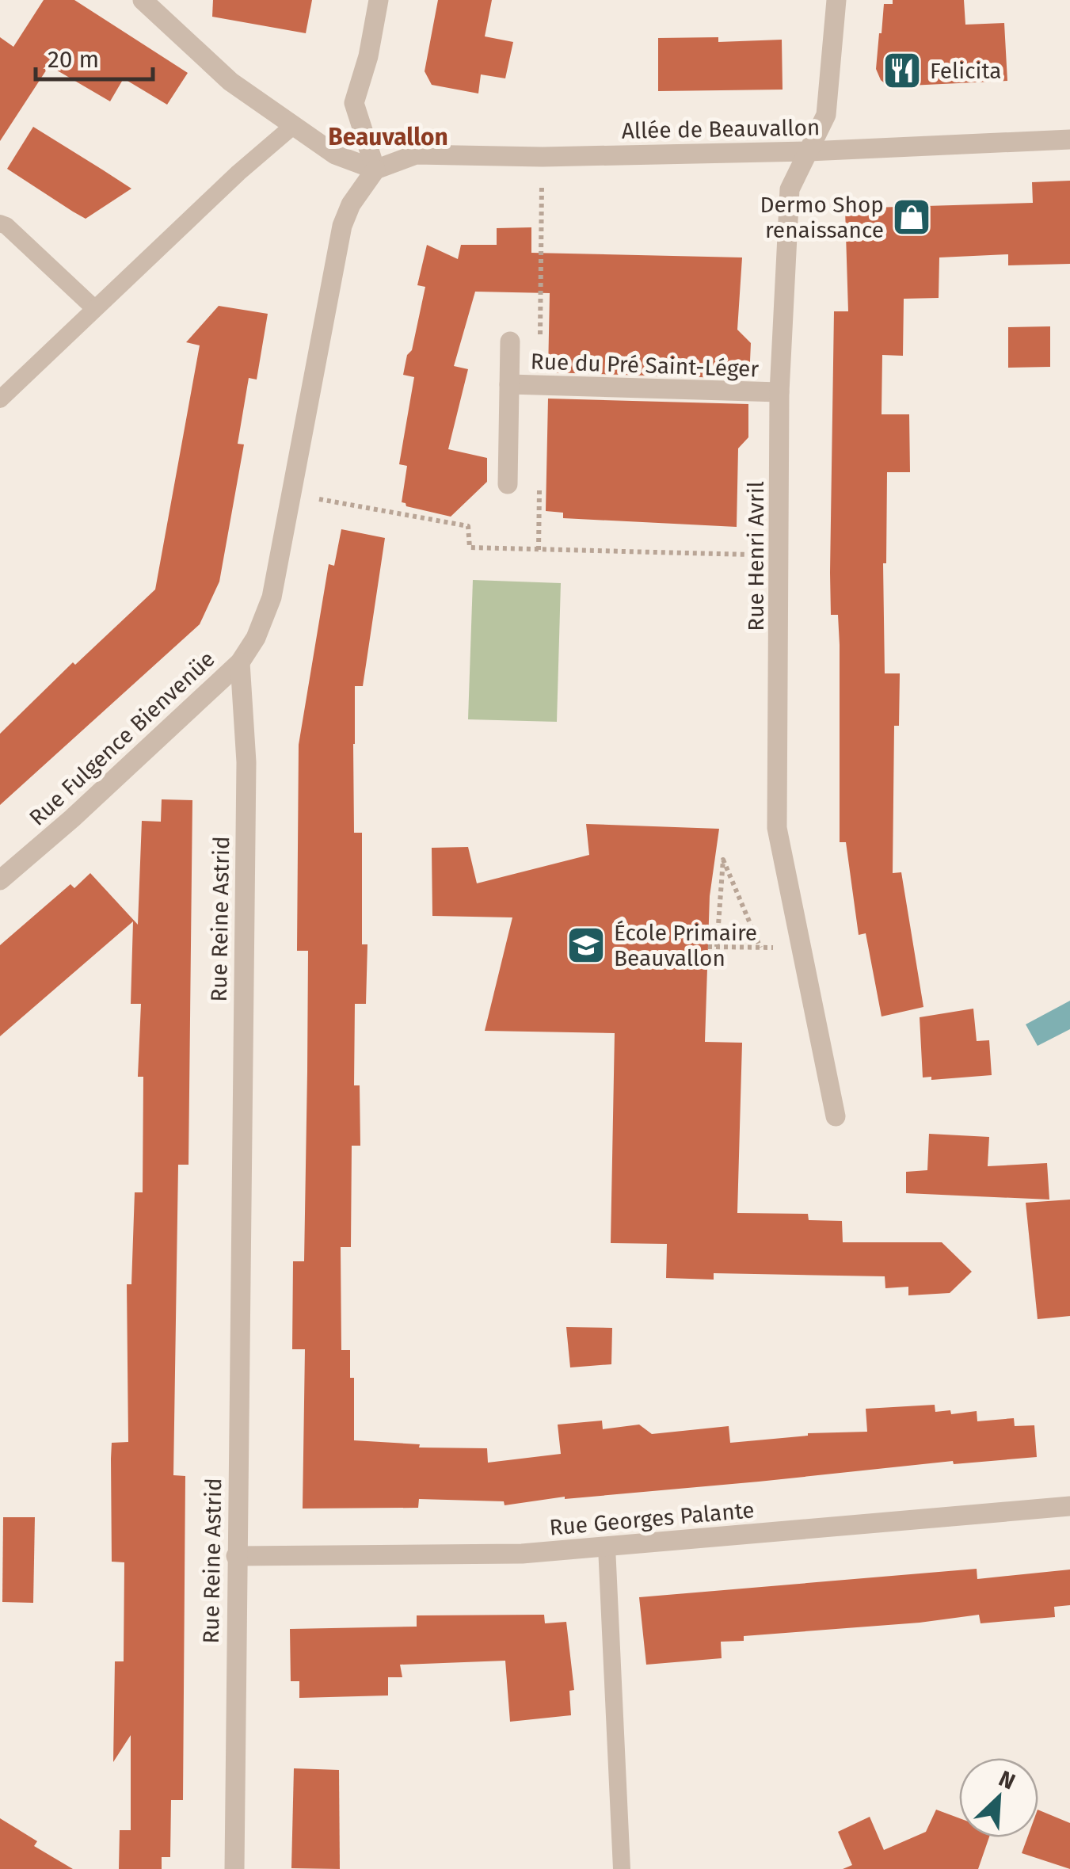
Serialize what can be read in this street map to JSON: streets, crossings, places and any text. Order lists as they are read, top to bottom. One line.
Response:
{"streets":{"street":["Allée de Beauvallon","Rue du Pré Saint-Léger","Rue Henri Avril","Rue Fulgence Bienvenüe","Rue Reine Astrid","Rue Georges Palante"]},"crossings":[["Allée de Beauvallon","Rue Henri Avril"],["Rue du Pré Saint-Léger","Rue Henri Avril"],["Rue Fulgence Bienvenüe","Rue Reine Astrid"],["Rue Reine Astrid","Rue Georges Palante"]],"districts":["Beauvallon"],"places":{"restaurant":["Felicita"],"shop":["Dermo Shop renaissance"],"school or university":["École Primaire Beauvallon"]},"scale_bar":"20 m","north":"top right"}
